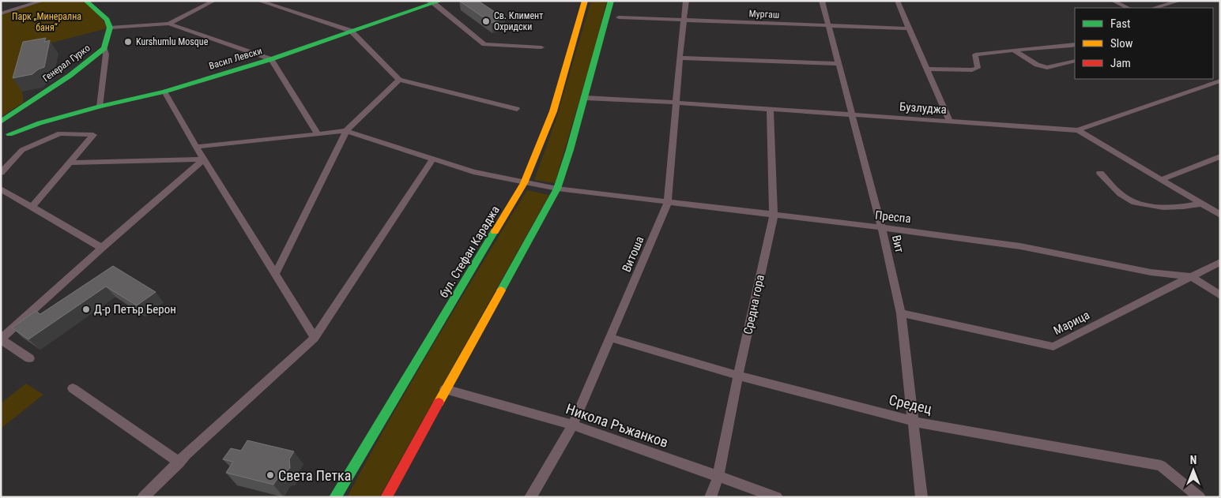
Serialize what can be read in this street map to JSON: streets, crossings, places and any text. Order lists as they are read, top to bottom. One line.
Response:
{"streets":{"street":["Мургаш","Васил Левски","Генерал Гурко","Бузлуджа","Преспа","Вит","бул. Стефан Караджа","Витоша","Средна гора","Марица","Средец","Никола Ръжанков"]},"crossings":[["Мургаш","Вит"],["Мургаш","Витоша"],["Бузлуджа","Вит"],["Бузлуджа","Витоша"],["Бузлуджа","Средна гора"],["Преспа","Вит"],["Преспа","бул. Стефан Караджа"],["Преспа","Витоша"],["Преспа","Средна гора"],["Преспа","Марица"],["Вит","Марица"],["Вит","Средец"],["Витоша","Средец"],["Витоша","Никола Ръжанков"],["Средна гора","Средец"],["Средна гора","Никола Ръжанков"]],"parks":["Парк „Минерална баня“"],"places":["Св. Климент Охридски","Kurshumlu Mosque","Д-р Петър Берон","Света Петка"],"legend":["Fast","Slow","Jam"],"north":"top"}
